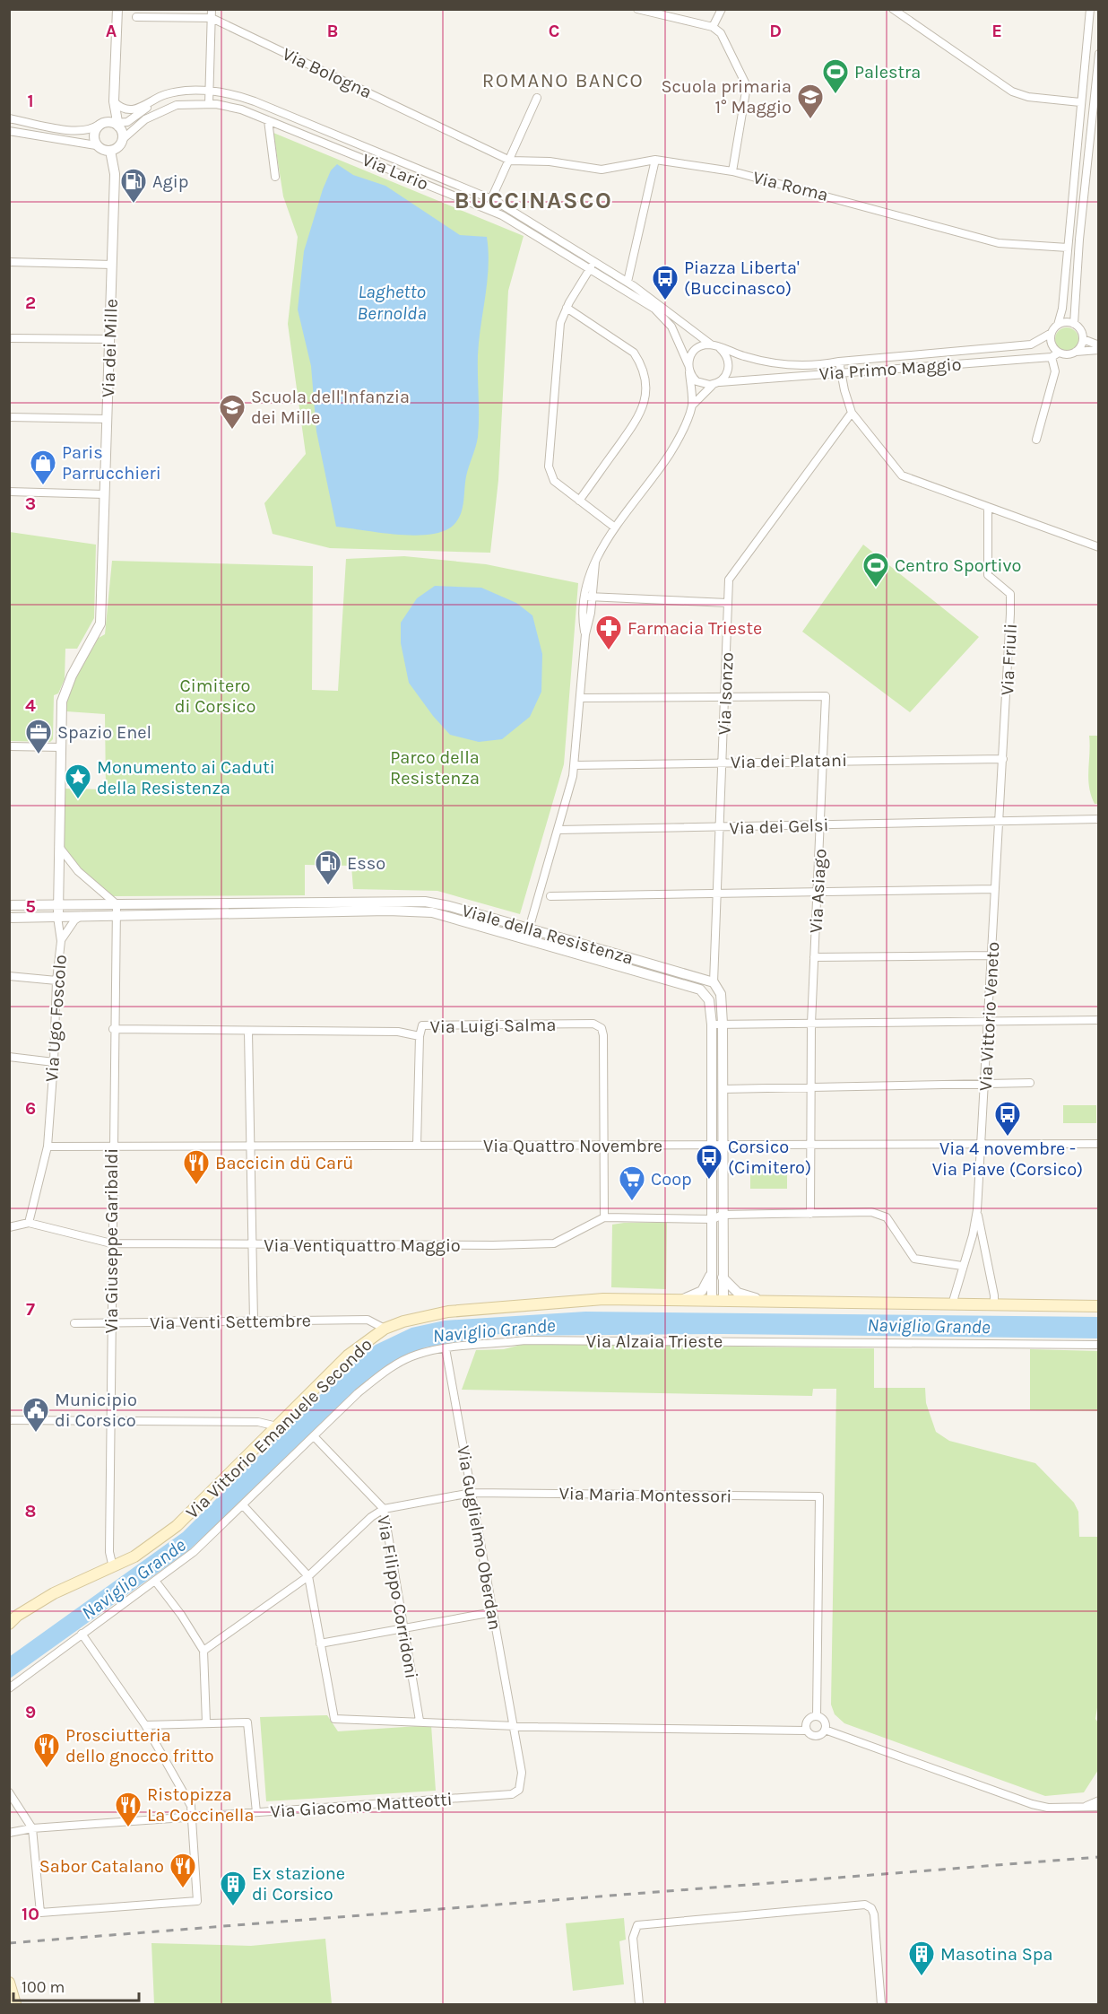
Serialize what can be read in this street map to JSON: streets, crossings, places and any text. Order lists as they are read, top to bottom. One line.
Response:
{"streets":{"main road":["Via Vittorio Emanuele Secondo"],"street":["Via Bologna","Via Lario","Via Roma","Via dei Mille","Via Primo Maggio","Via Friuli","Via Isonzo","Via dei Platani","Via dei Gelsi","Via Asiago","Viale della Resistenza","Via Vittorio Veneto","Via Ugo Foscolo","Via Luigi Salma","Via Quattro Novembre","Via Giuseppe Garibaldi","Via Ventiquattro Maggio","Via Venti Settembre","Via Alzaia Trieste","Via Maria Montessori","Via Guglielmo Oberdan","Via Filippo Corridoni","Via Giacomo Matteotti"]},"crossings":[["Via Bologna","Via Roma"],["Via Lario","Via dei Mille"],["Via Lario","Via Primo Maggio"],["Via dei Mille","Via Ugo Foscolo"],["Via Friuli","Via dei Platani"],["Via Friuli","Via dei Gelsi"],["Via Friuli","Via Vittorio Veneto"],["Via Isonzo","Via dei Platani"],["Via Isonzo","Via dei Gelsi"],["Via Isonzo","Via Asiago"],["Via Isonzo","Viale della Resistenza"],["Via dei Platani","Via Asiago"],["Via dei Gelsi","Via Asiago"],["Via dei Gelsi","Via Vittorio Veneto"],["Via Asiago","Via Quattro Novembre"],["Viale della Resistenza","Via Ugo Foscolo"],["Viale della Resistenza","Via Quattro Novembre"],["Viale della Resistenza","Via Giuseppe Garibaldi"],["Viale della Resistenza","Via Ventiquattro Maggio"],["Viale della Resistenza","Via Vittorio Emanuele Secondo"],["Via Vittorio Veneto","Via Quattro Novembre"],["Via Vittorio Veneto","Via Vittorio Emanuele Secondo"],["Via Ugo Foscolo","Via Quattro Novembre"],["Via Ugo Foscolo","Via Ventiquattro Maggio"],["Via Luigi Salma","Via Quattro Novembre"],["Via Luigi Salma","Via Giuseppe Garibaldi"],["Via Luigi Salma","Via Ventiquattro Maggio"],["Via Quattro Novembre","Via Giuseppe Garibaldi"],["Via Giuseppe Garibaldi","Via Ventiquattro Maggio"],["Via Giuseppe Garibaldi","Via Venti Settembre"],["Via Giuseppe Garibaldi","Via Vittorio Emanuele Secondo"],["Via Venti Settembre","Via Vittorio Emanuele Secondo"],["Via Alzaia Trieste","Via Guglielmo Oberdan"],["Via Alzaia Trieste","Via Filippo Corridoni"],["Via Maria Montessori","Via Guglielmo Oberdan"],["Via Maria Montessori","Via Filippo Corridoni"],["Via Guglielmo Oberdan","Via Giacomo Matteotti"]],"districts":["ROMANO BANCO","BUCCINASCO"],"water":["Laghetto Bernolda","Naviglio Grande"],"parks":["Cimitero di Corsico","Parco della Resistenza"],"places":{"sports":["Palestra","Centro Sportivo"],"school or university":["Scuola primaria 1° Maggio","Scuola dell'Infanzia dei Mille"],"fuel station":["Agip","Esso"],"bus stop":["Piazza Liberta' (Buccinasco)","Via 4 novembre - Via Piave (Corsico)","Corsico (Cimitero)"],"shop":["Paris Parrucchieri"],"pharmacy":["Farmacia Trieste"],"office":["Spazio Enel"],"place":["Monumento ai Caduti della Resistenza"],"restaurant":["Baccicin dü Carü","Prosciutteria dello gnocco fritto","Ristopizza La Coccinella","Sabor Catalano"],"supermarket":["Coop"],"public building":["Municipio di Corsico"],"building":["Ex stazione di Corsico","Masotina Spa"]},"scale_bar":"100 m","grid":{"columns":["A","B","C","D","E"],"rows":["1","2","3","4","5","6","7","8","9","10"]}}
